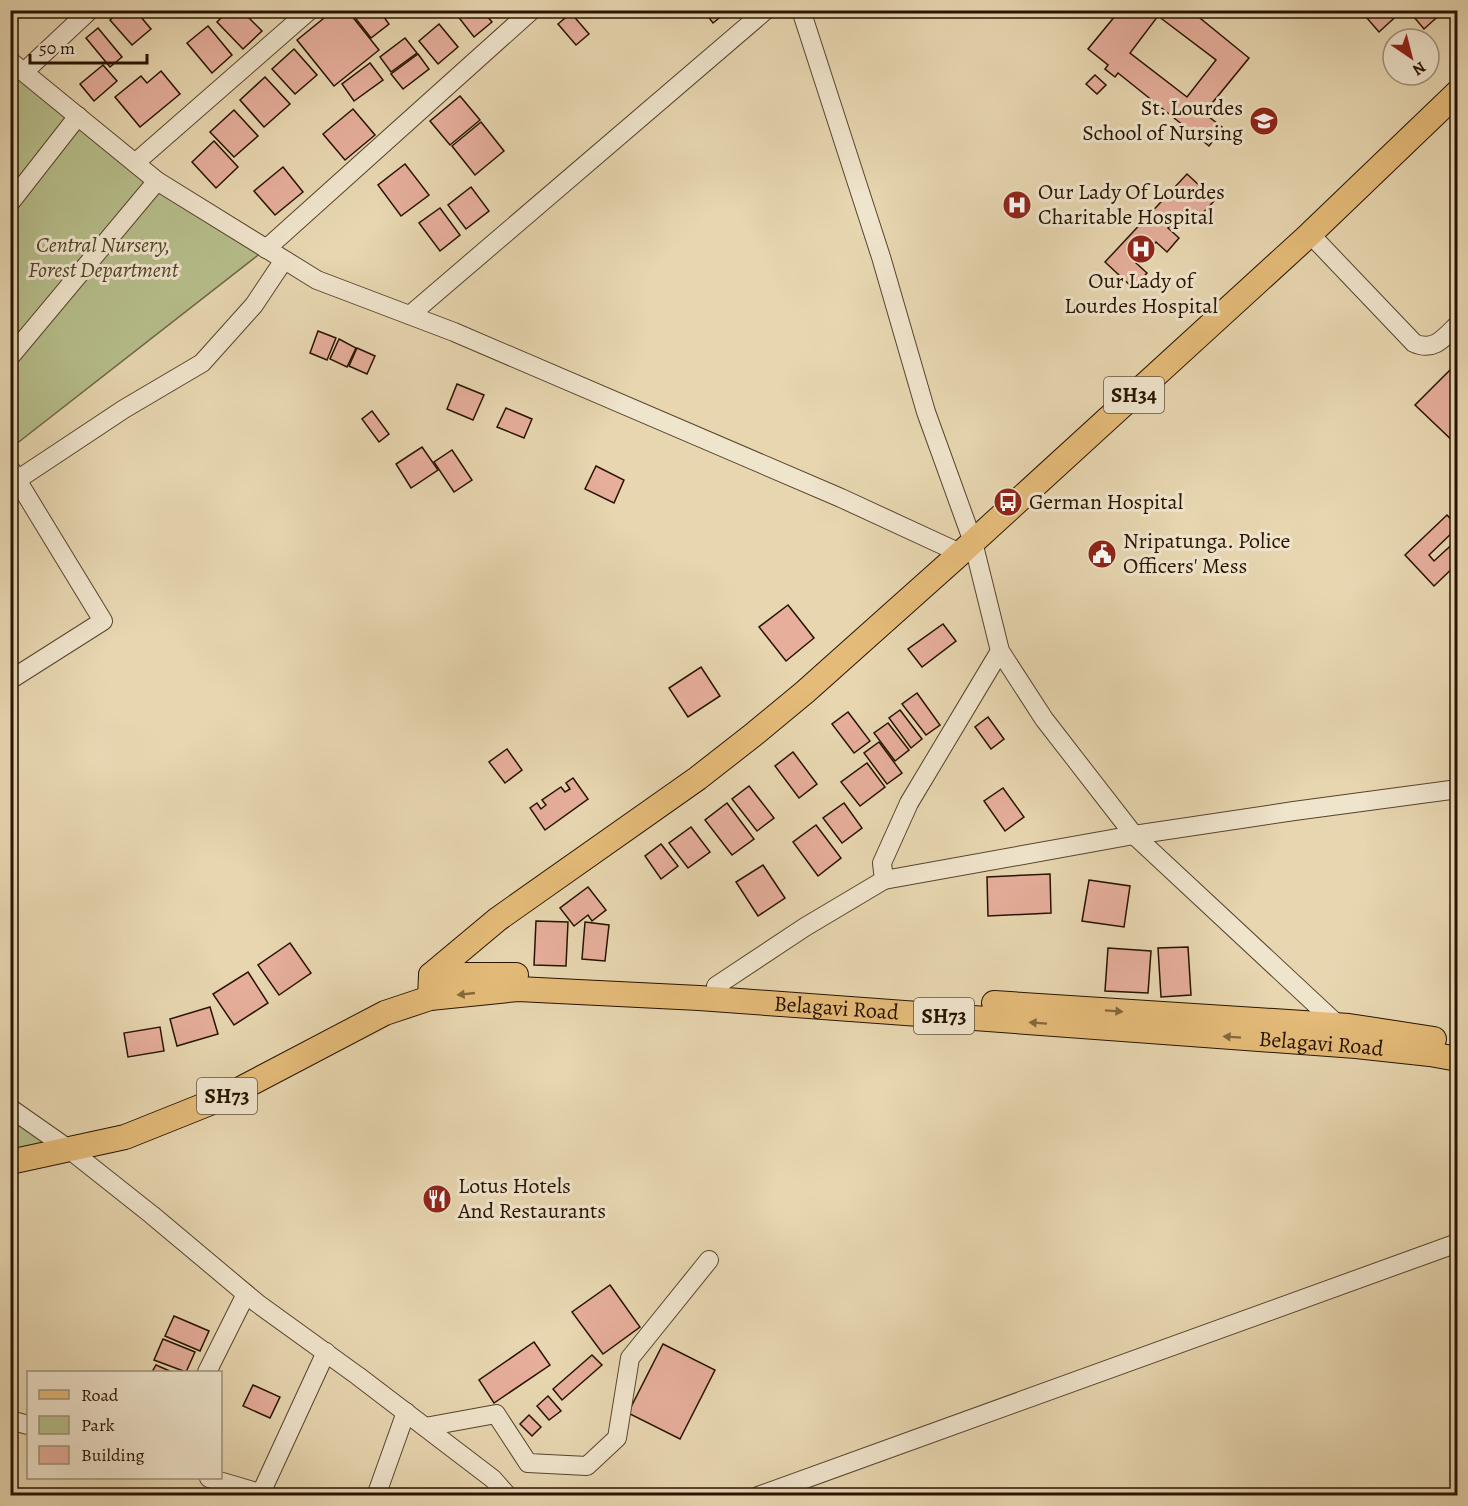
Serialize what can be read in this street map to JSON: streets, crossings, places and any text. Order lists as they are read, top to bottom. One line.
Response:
{"streets":{"main road":["SH34","Belagavi Road","SH73"]},"crossings":[["SH34","Belagavi Road"],["SH34","SH73"],["Belagavi Road","SH73"]],"parks":["Central Nursery, Forest Department"],"places":{"school or university":["St. Lourdes School of Nursing"],"hospital":["Our Lady Of Lourdes Charitable Hospital","Our Lady of Lourdes Hospital"],"bus stop":["German Hospital"],"public building":["Nripatunga. Police Officers' Mess"],"restaurant":["Lotus Hotels And Restaurants"]},"legend":["Road","Park","Building"],"scale_bar":"50 m","north":"bottom right"}
